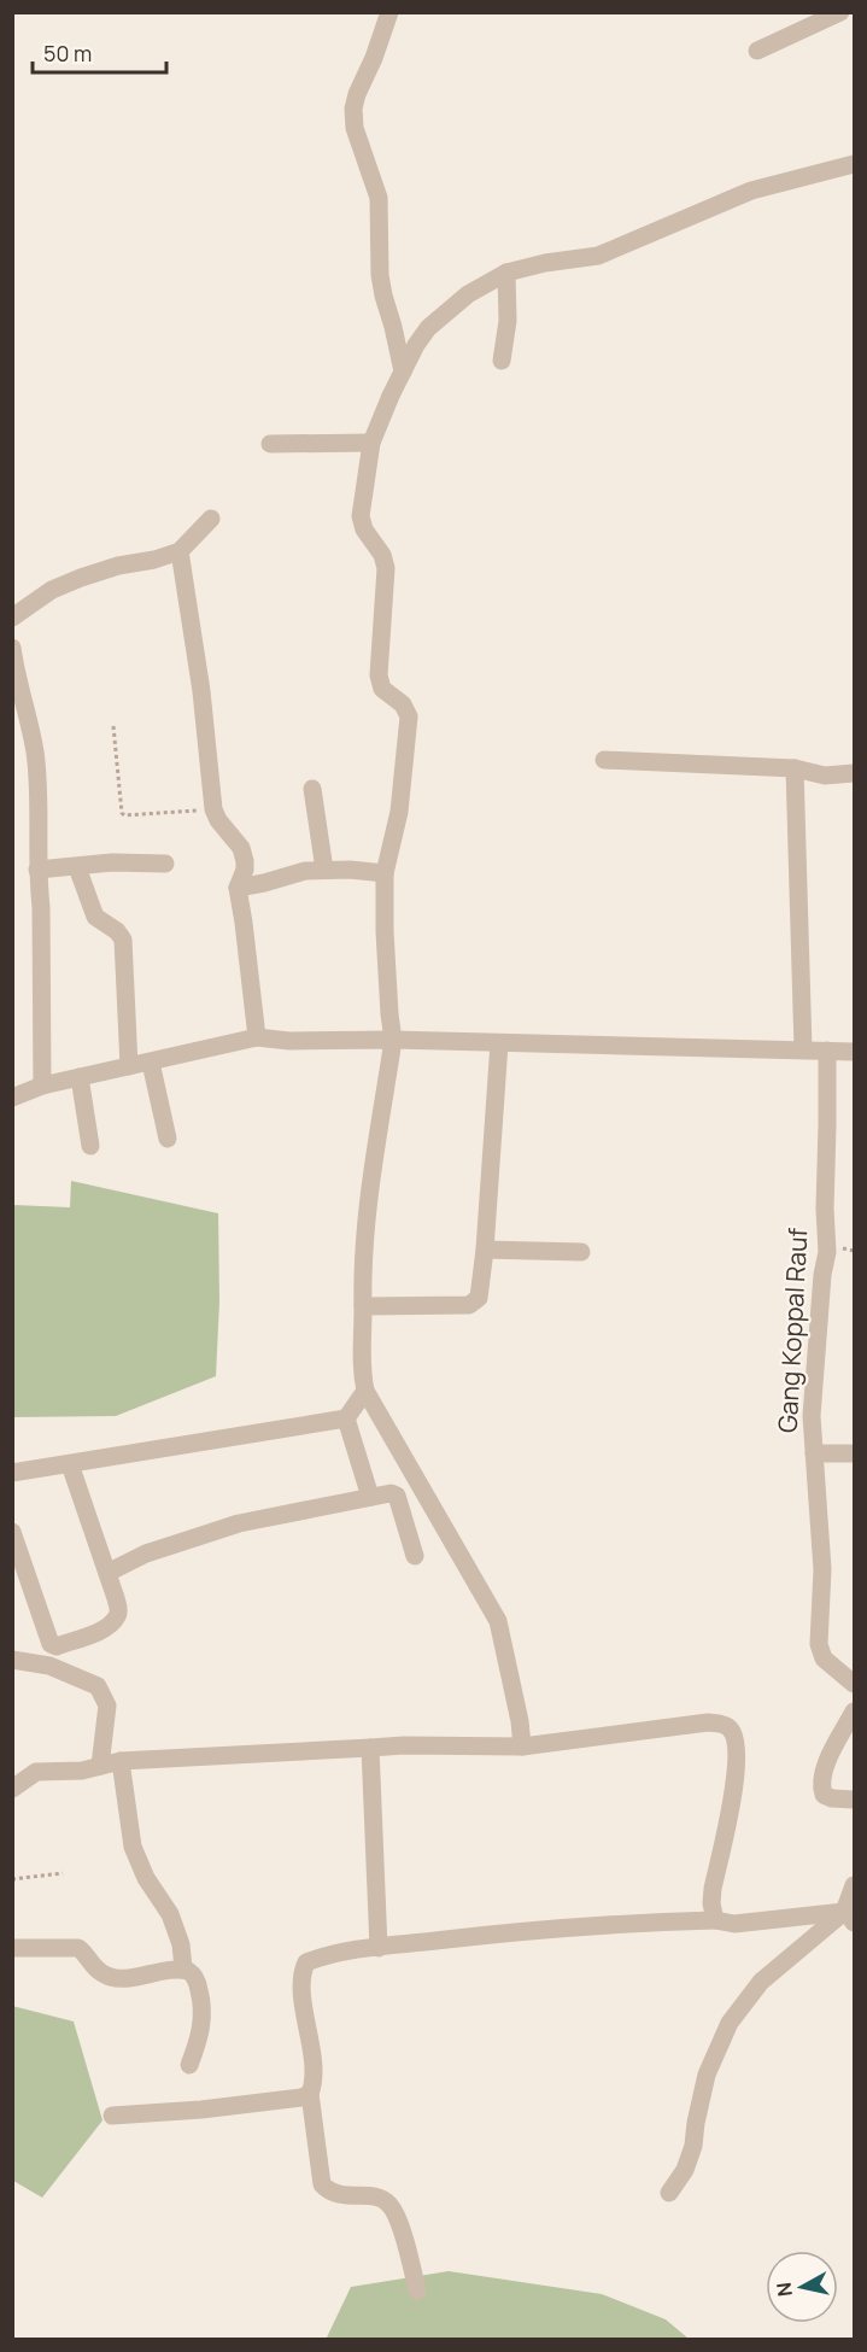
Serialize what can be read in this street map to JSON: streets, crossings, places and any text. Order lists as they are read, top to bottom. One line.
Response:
{"streets":{"street":["Gang Koppal Rauf"]},"scale_bar":"50 m","north":"left"}
